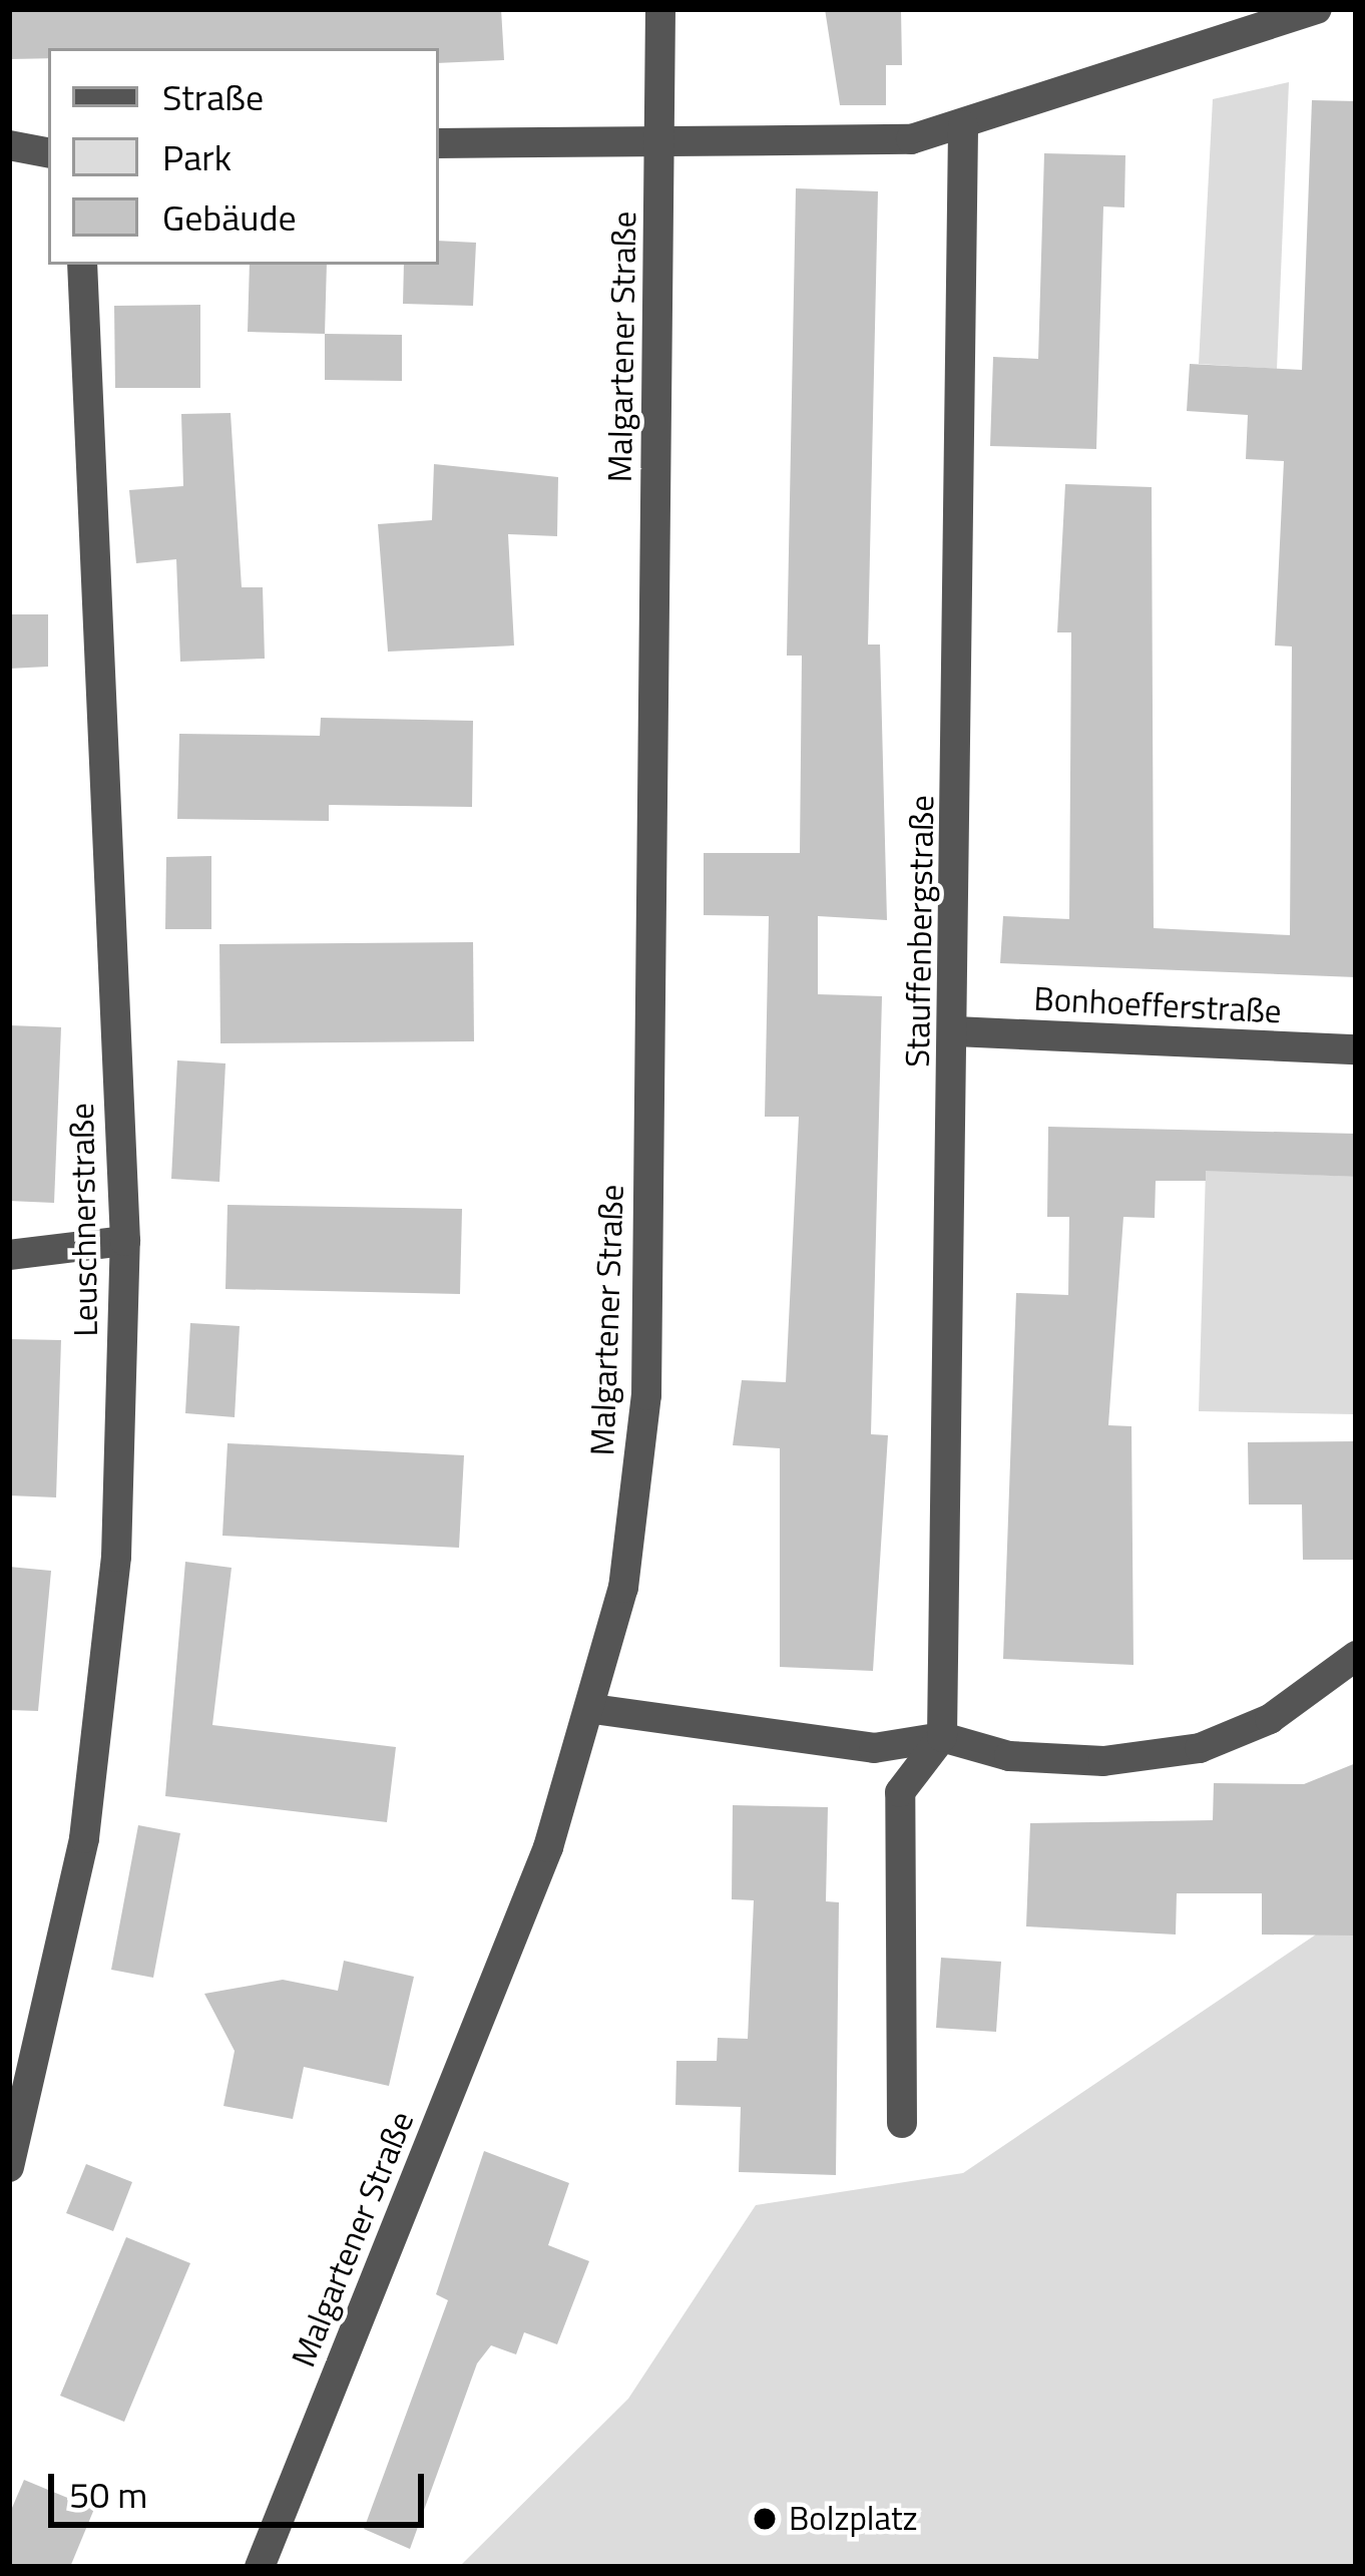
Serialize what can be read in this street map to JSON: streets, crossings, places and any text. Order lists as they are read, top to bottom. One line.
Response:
{"streets":{"street":["Malgartener Straße","Stauffenbergstraße","Bonhoefferstraße","Leuschnerstraße"]},"crossings":[["Stauffenbergstraße","Bonhoefferstraße"]],"places":["Bolzplatz"],"legend":["Straße","Park","Gebäude"],"scale_bar":"50 m"}
